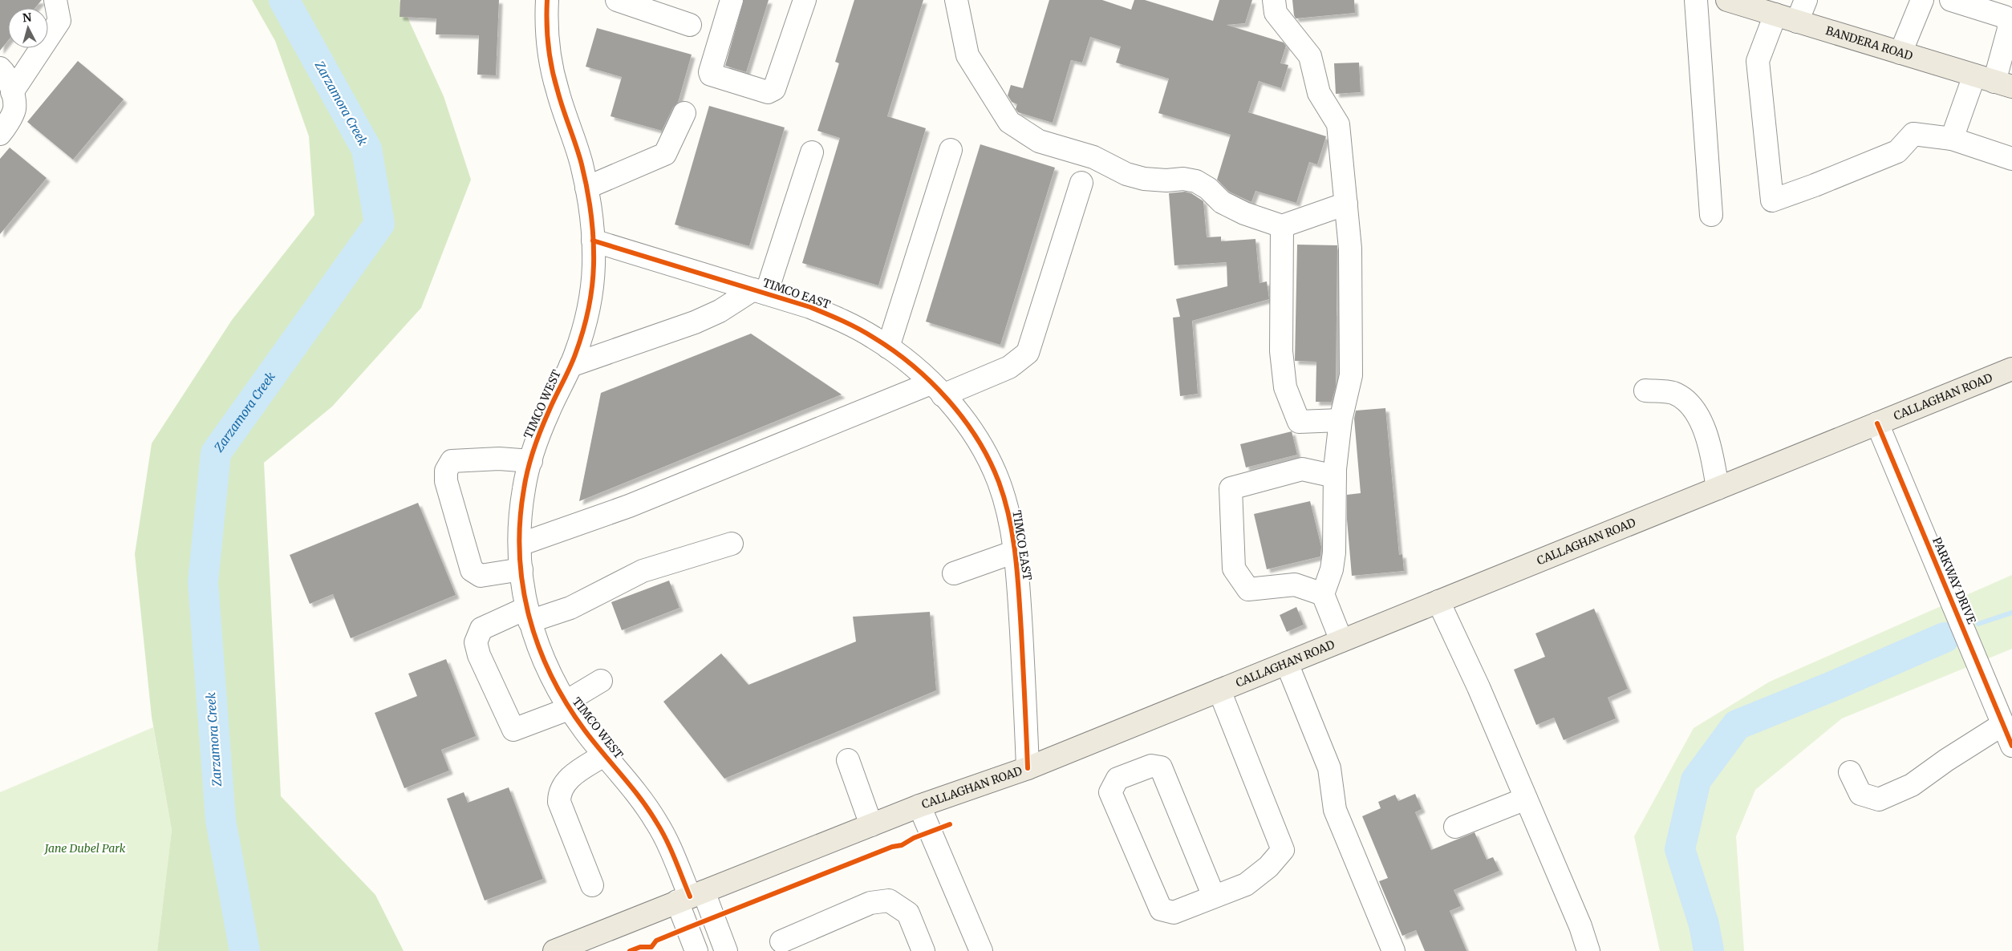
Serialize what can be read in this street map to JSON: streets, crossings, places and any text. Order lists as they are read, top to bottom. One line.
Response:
{"streets":{"main road":["BANDERA ROAD","CALLAGHAN ROAD"],"street":["TIMCO EAST","TIMCO WEST","PARKWAY DRIVE"]},"crossings":[["TIMCO EAST","CALLAGHAN ROAD"],["TIMCO EAST","TIMCO WEST"],["CALLAGHAN ROAD","TIMCO WEST"],["CALLAGHAN ROAD","PARKWAY DRIVE"]],"water":["Zarzamora Creek"],"parks":["Jane Dubel Park"],"north":"top"}
